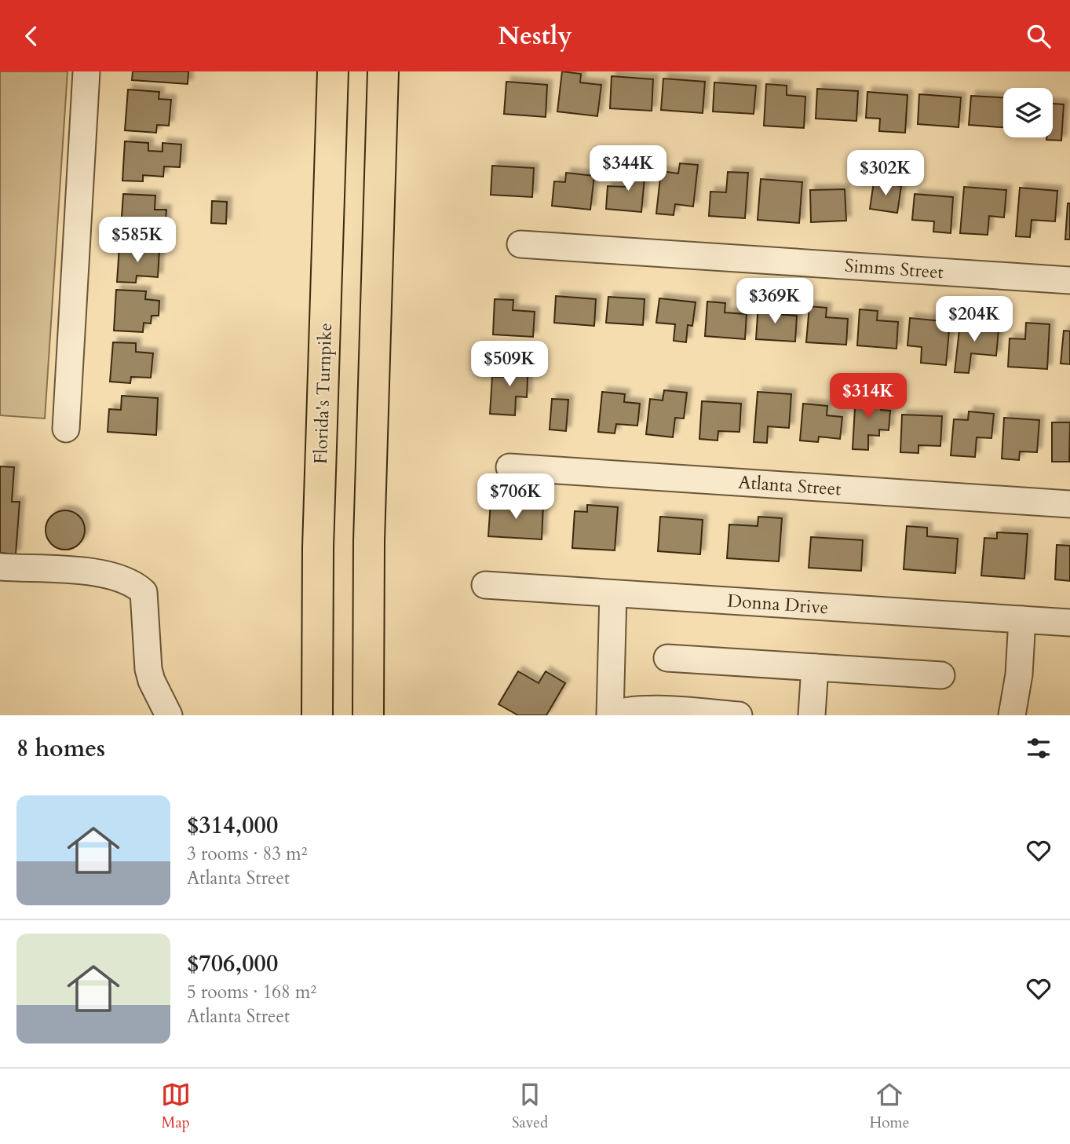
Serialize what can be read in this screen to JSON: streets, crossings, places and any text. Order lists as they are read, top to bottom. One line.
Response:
{"streets":{"highway":["Florida's Turnpike"],"street":["Simms Street","Atlanta Street","Donna Drive"]},"page":{"header":"Nestly","price":["$344K","$302K","$585K","$369K","$204K","$509K","$314K","$706K"],"heading":"8 homes","list":[{"name":"$314,000","note":"3 rooms · 83 m² · Atlanta Street"},{"name":"$706,000","note":"5 rooms · 168 m² · Atlanta Street"}],"tabs":["Map","Saved","Home"]}}
